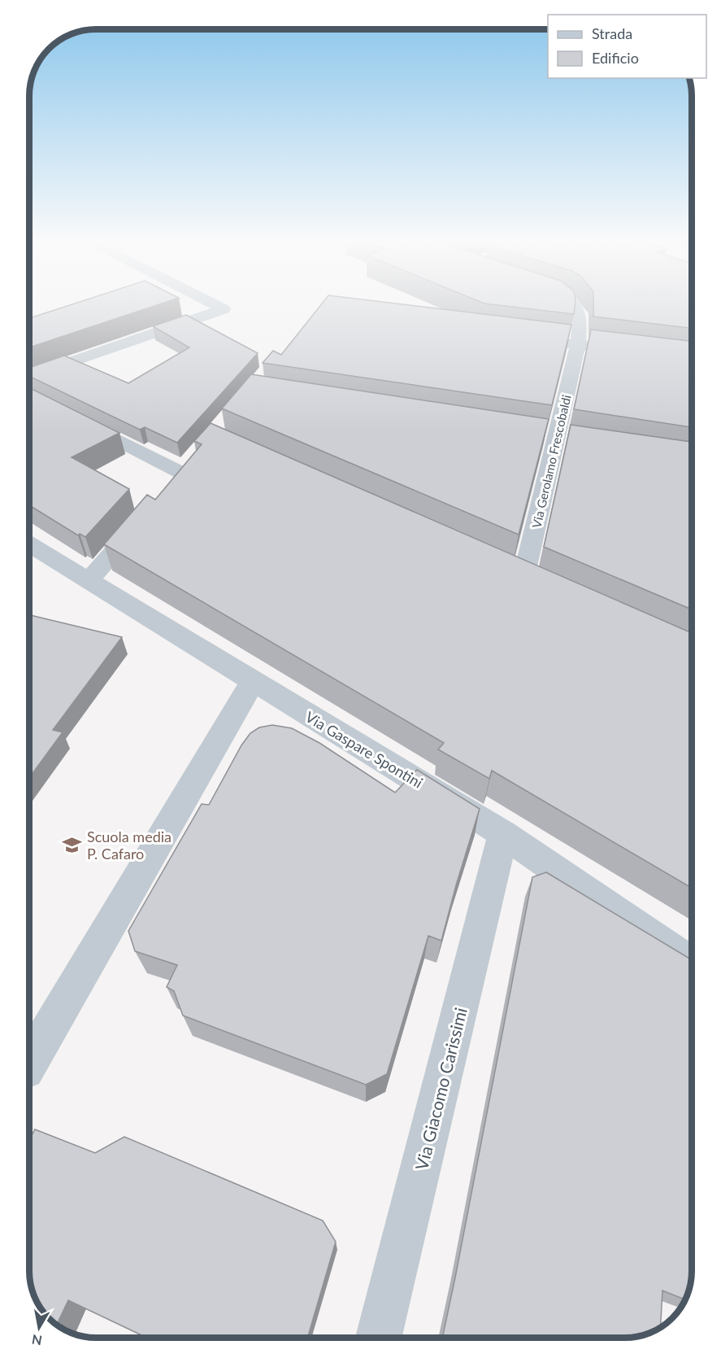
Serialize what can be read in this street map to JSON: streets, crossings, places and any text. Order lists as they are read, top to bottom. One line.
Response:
{"streets":{"street":["Via Gerolamo Frescobaldi","Via Gaspare Spontini","Via Giacomo Carissimi"]},"crossings":[["Via Gaspare Spontini","Via Giacomo Carissimi"]],"places":{"school or university":["Scuola media P. Cafaro"]},"legend":["Strada","Edificio"],"north":"bottom"}
